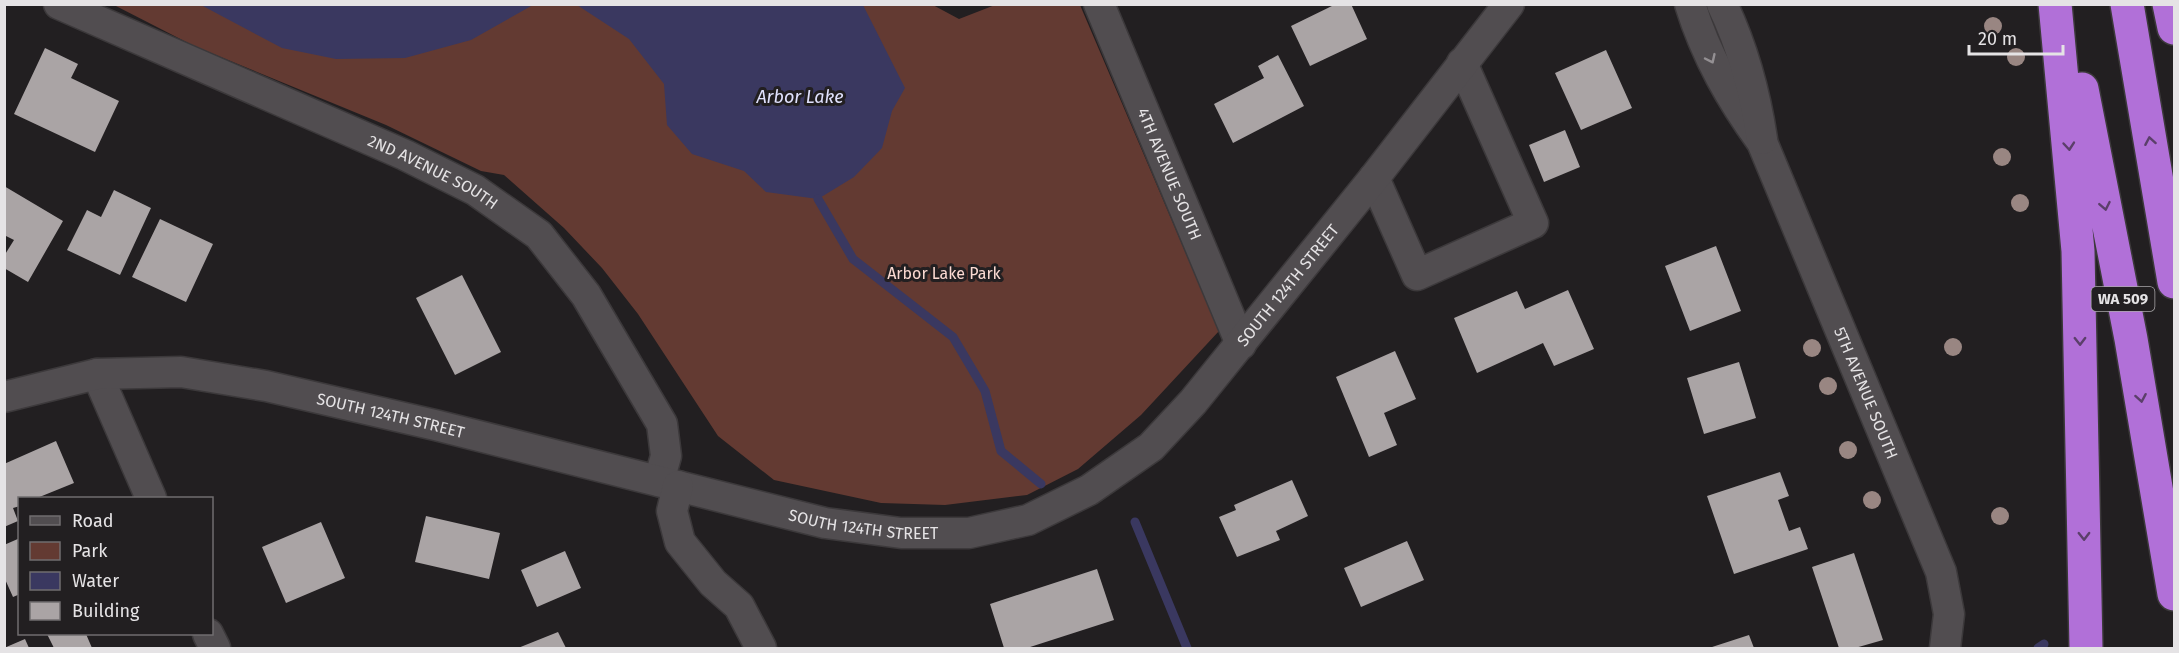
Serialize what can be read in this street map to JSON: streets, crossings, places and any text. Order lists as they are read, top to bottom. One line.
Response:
{"streets":{"highway":["WA 509"],"street":["2ND AVENUE SOUTH","4TH AVENUE SOUTH","SOUTH 124TH STREET","5TH AVENUE SOUTH"]},"crossings":[["2ND AVENUE SOUTH","SOUTH 124TH STREET"],["4TH AVENUE SOUTH","SOUTH 124TH STREET"]],"water":["Arbor Lake"],"parks":["Arbor Lake Park"],"legend":["Road","Park","Water","Building"],"scale_bar":"20 m"}
